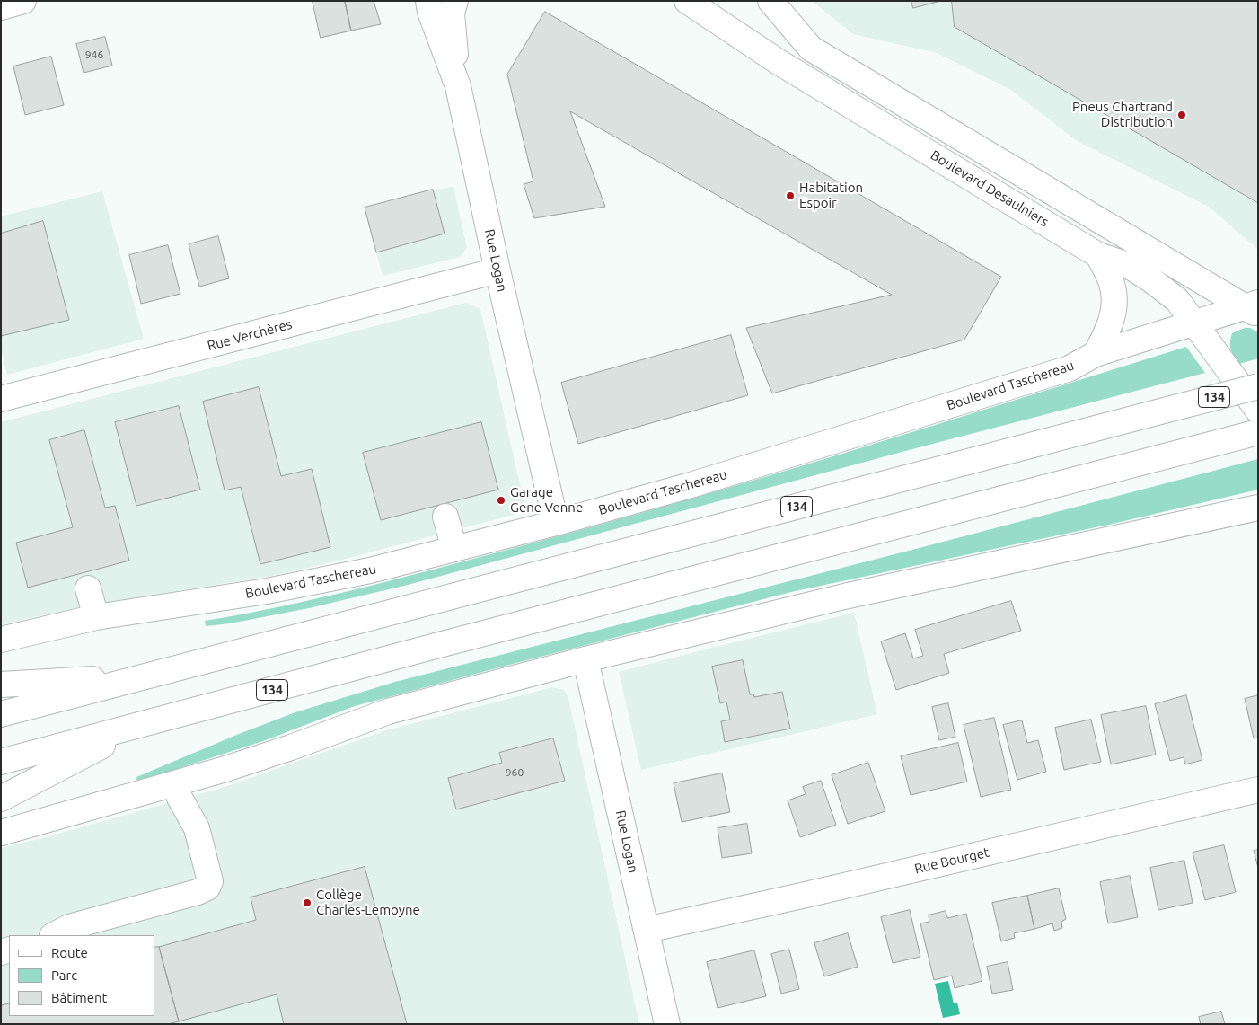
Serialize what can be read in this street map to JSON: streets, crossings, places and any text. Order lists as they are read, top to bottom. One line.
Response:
{"streets":{"main road":["Boulevard Desaulniers","Rue Logan","Rue Verchères","Boulevard Taschereau","134","Rue Bourget"]},"crossings":[["Boulevard Desaulniers","Boulevard Taschereau"],["Rue Logan","Rue Verchères"],["Rue Logan","Boulevard Taschereau"],["Rue Logan","Rue Bourget"]],"places":["Pneus Chartrand Distribution","Habitation Espoir","Garage Gene Venne","Collège Charles-Lemoyne"],"house_numbers":["946","960"],"legend":["Route","Parc","Bâtiment"]}
